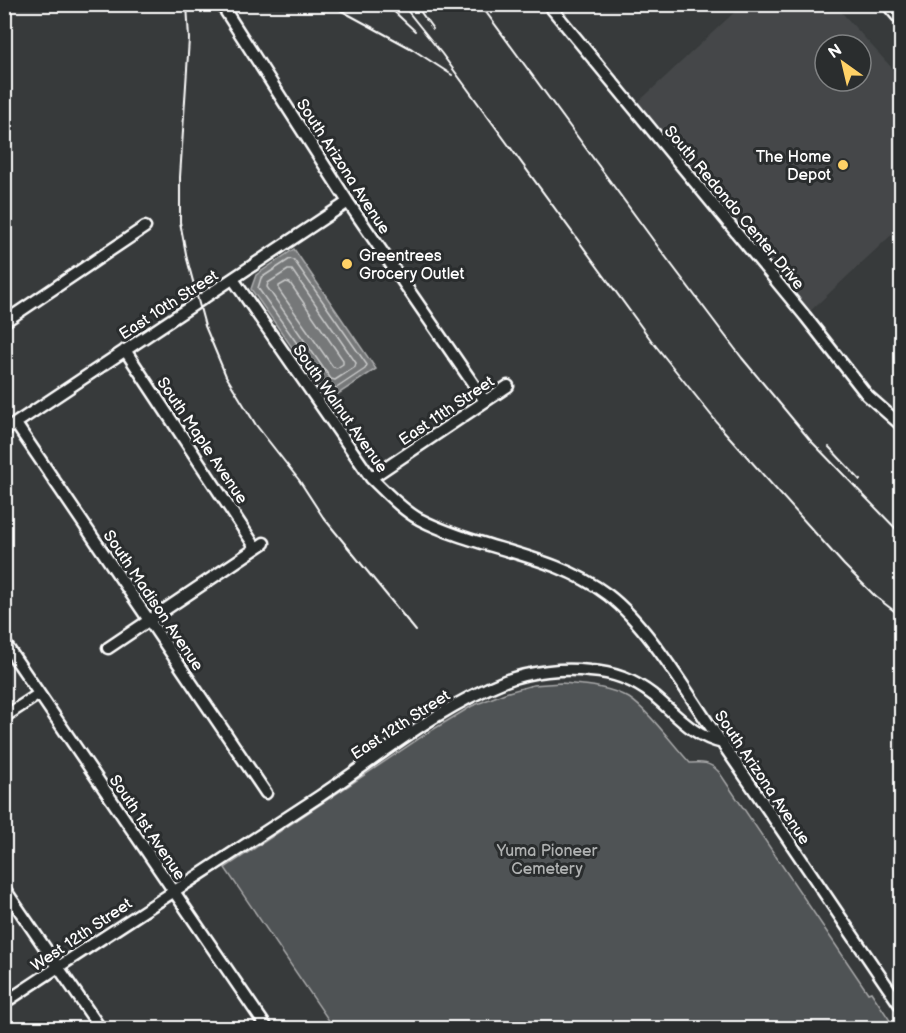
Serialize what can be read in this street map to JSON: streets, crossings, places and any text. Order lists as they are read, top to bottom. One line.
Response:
{"streets":{"street":["South Arizona Avenue","South Redondo Center Drive","East 10th Street","South Walnut Avenue","East 11th Street","South Maple Avenue","South Madison Avenue","East 12th Street","South 1st Avenue","West 12th Street"]},"crossings":[["South Arizona Avenue","East 10th Street"],["South Arizona Avenue","South Walnut Avenue"],["South Arizona Avenue","East 11th Street"],["South Arizona Avenue","East 12th Street"],["East 10th Street","South Walnut Avenue"],["East 10th Street","South Maple Avenue"],["East 10th Street","South Madison Avenue"],["South Walnut Avenue","East 11th Street"],["South Maple Avenue","South Madison Avenue"],["East 12th Street","South 1st Avenue"],["East 12th Street","West 12th Street"],["South 1st Avenue","West 12th Street"]],"parks":["Yuma Pioneer Cemetery"],"places":["The Home Depot","Greentrees Grocery Outlet"],"north":"top left"}
